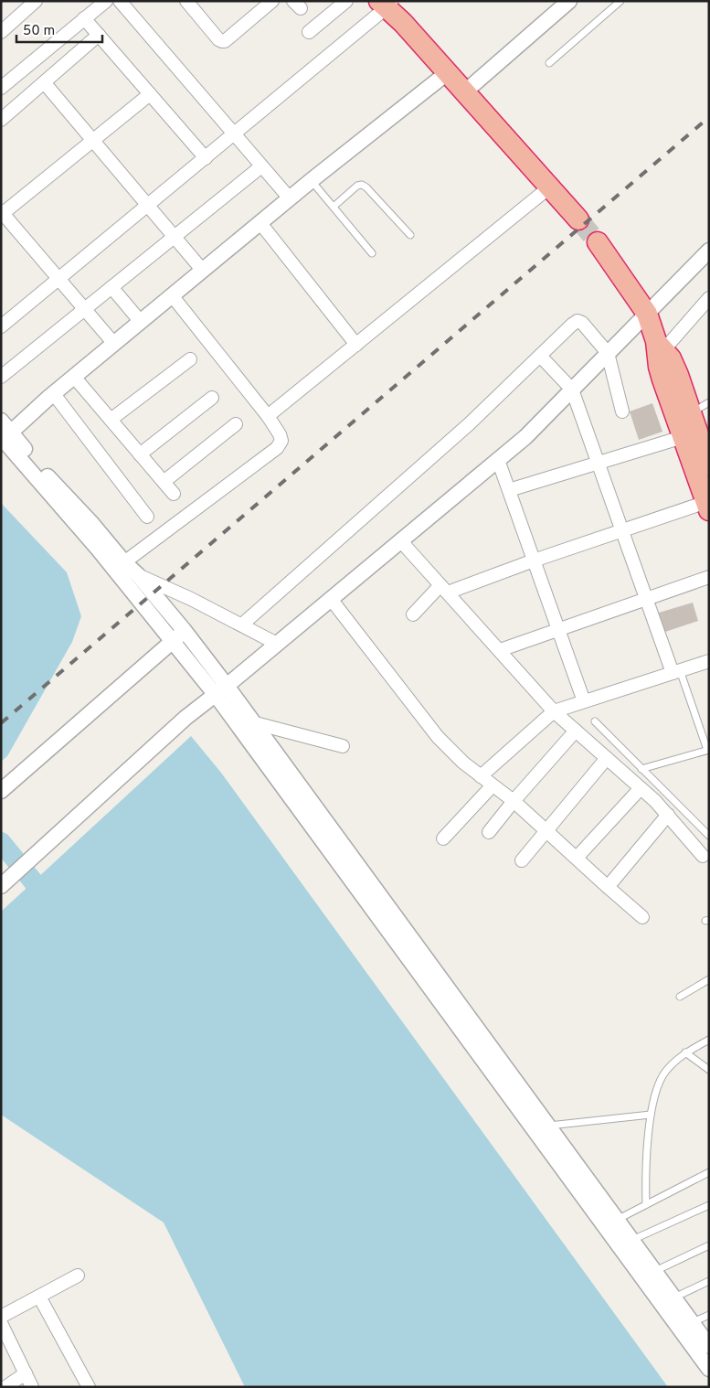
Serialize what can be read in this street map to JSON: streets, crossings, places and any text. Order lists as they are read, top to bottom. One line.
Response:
{"scale_bar":"50 m"}
